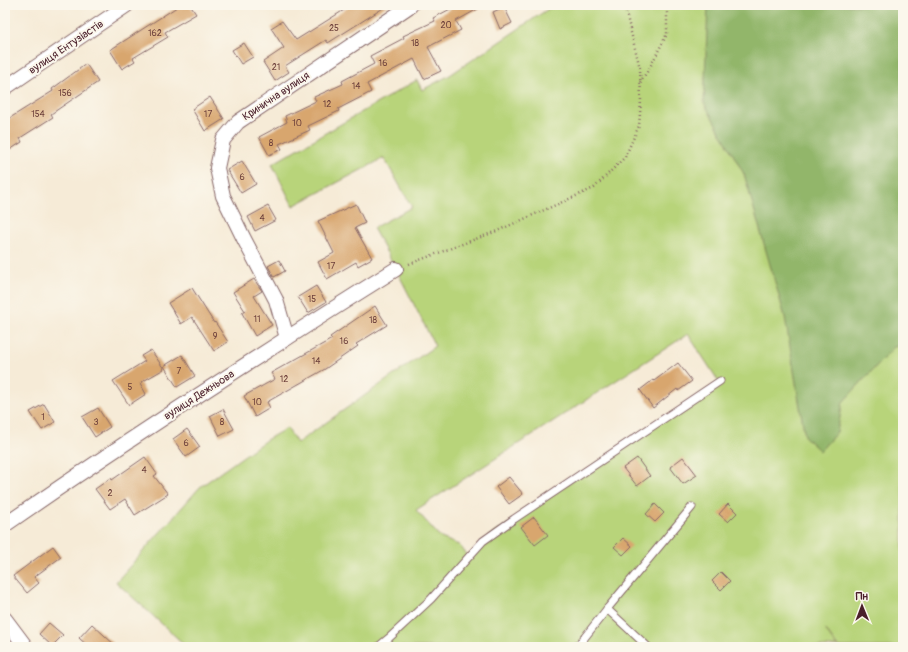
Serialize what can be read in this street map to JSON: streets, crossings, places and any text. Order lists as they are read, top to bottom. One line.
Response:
{"streets":{"street":["вулиця Ентузіастів","Кринична вулиця","вулиця Дежньова"]},"crossings":[["Кринична вулиця","вулиця Дежньова"]],"house_numbers":["20","25","162","18","16","21","14","156","12","154","17","10","8","6","4","17","15","11","18","9","16","14","7","12","5","10","1","3","8","6","4","2"],"north":"top"}
